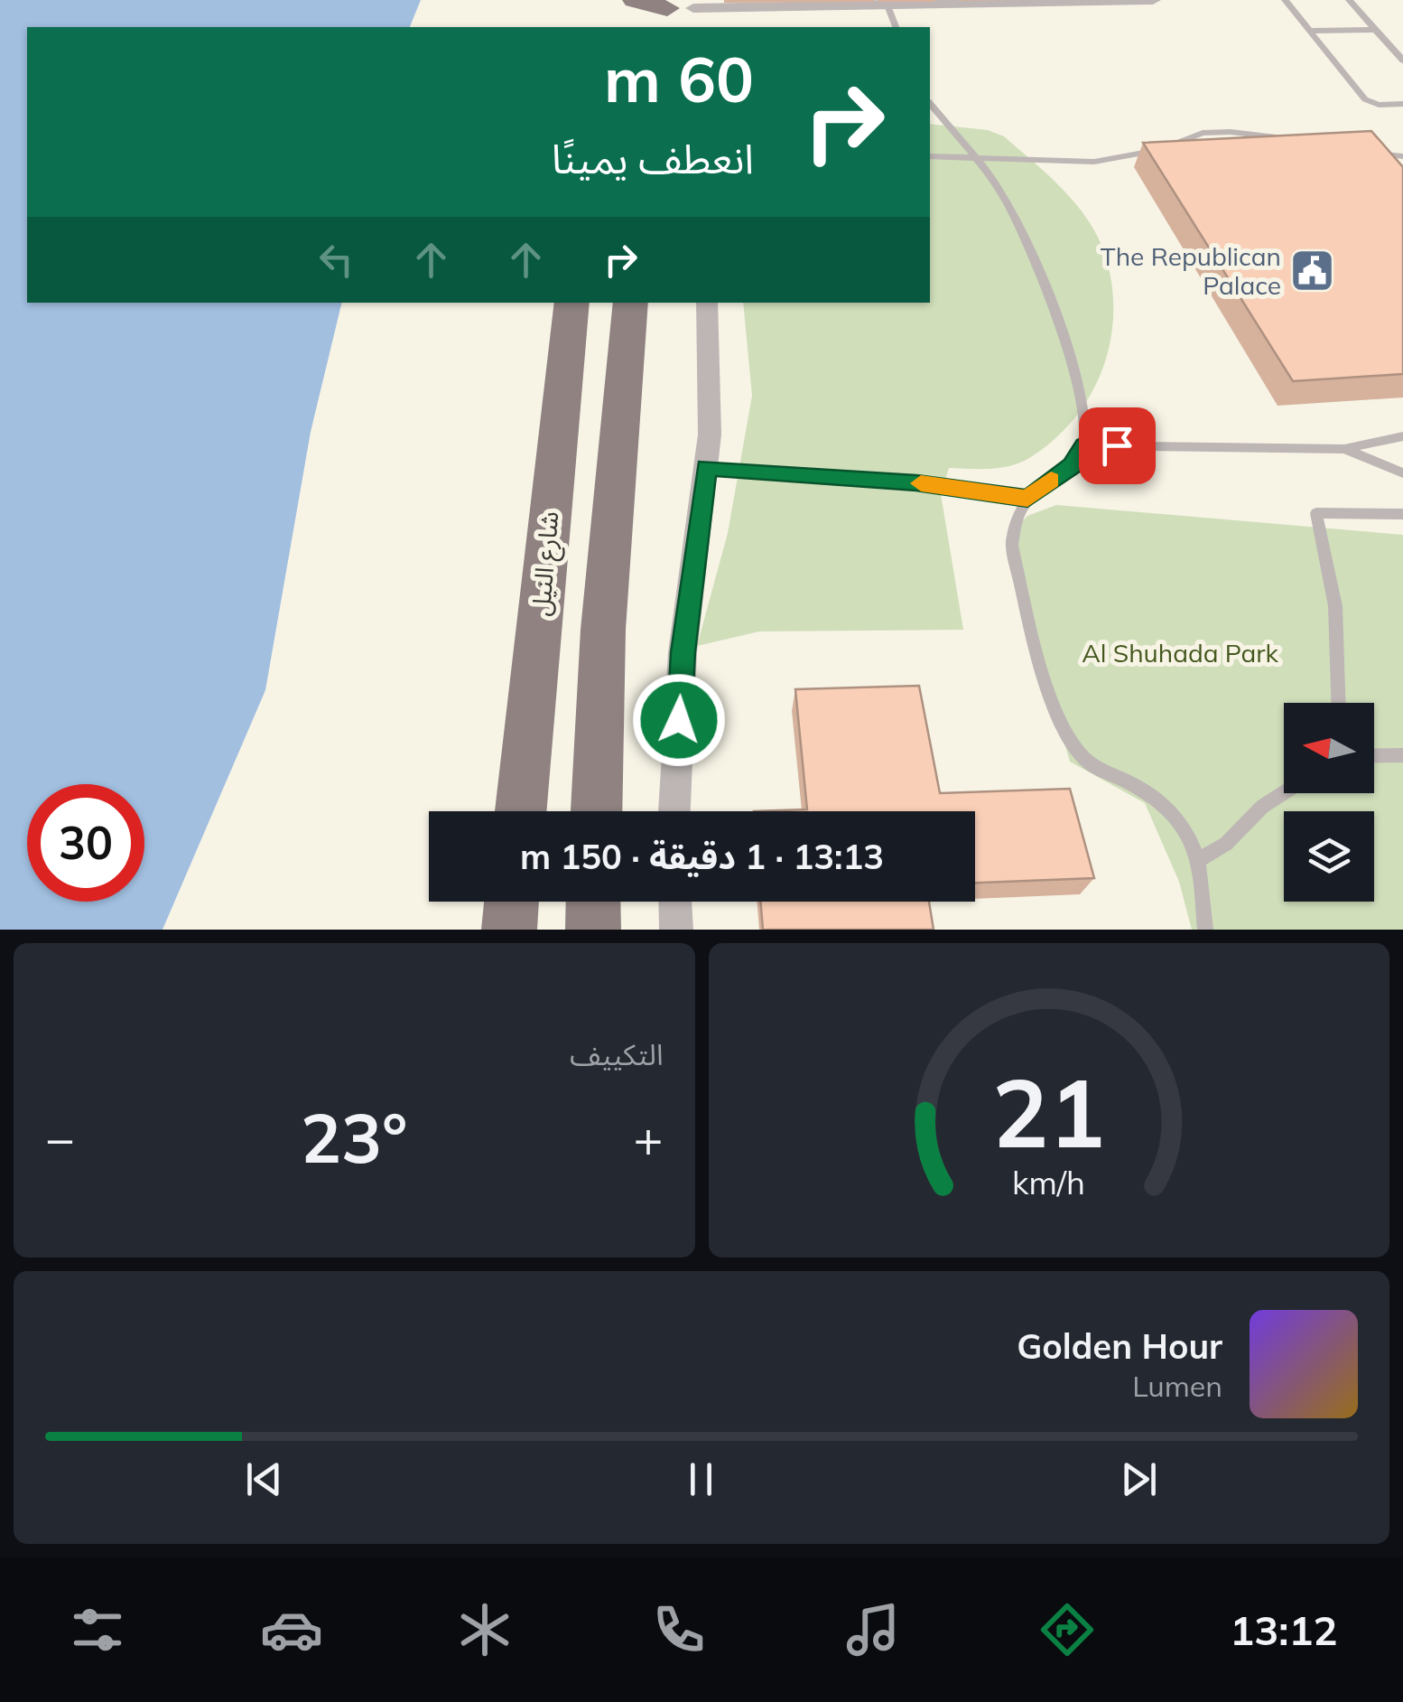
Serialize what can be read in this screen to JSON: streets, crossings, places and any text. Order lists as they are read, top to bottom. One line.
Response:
{"streets":{"main road":["شارع النيل"]},"parks":["Al Shuhada Park"],"places":{"public building":["The Republican Palace"]},"north":"left","page":{"turn":["60 m","انعطف يمينًا"],"limit":"30","trip":"13:13 · 1 دقيقة · 150 m","tile":"التكييف","heat":["−","23°","+"],"song":["Golden Hour","Lumen"],"tabs":"13:12","gauge":["21","km/h"]}}
